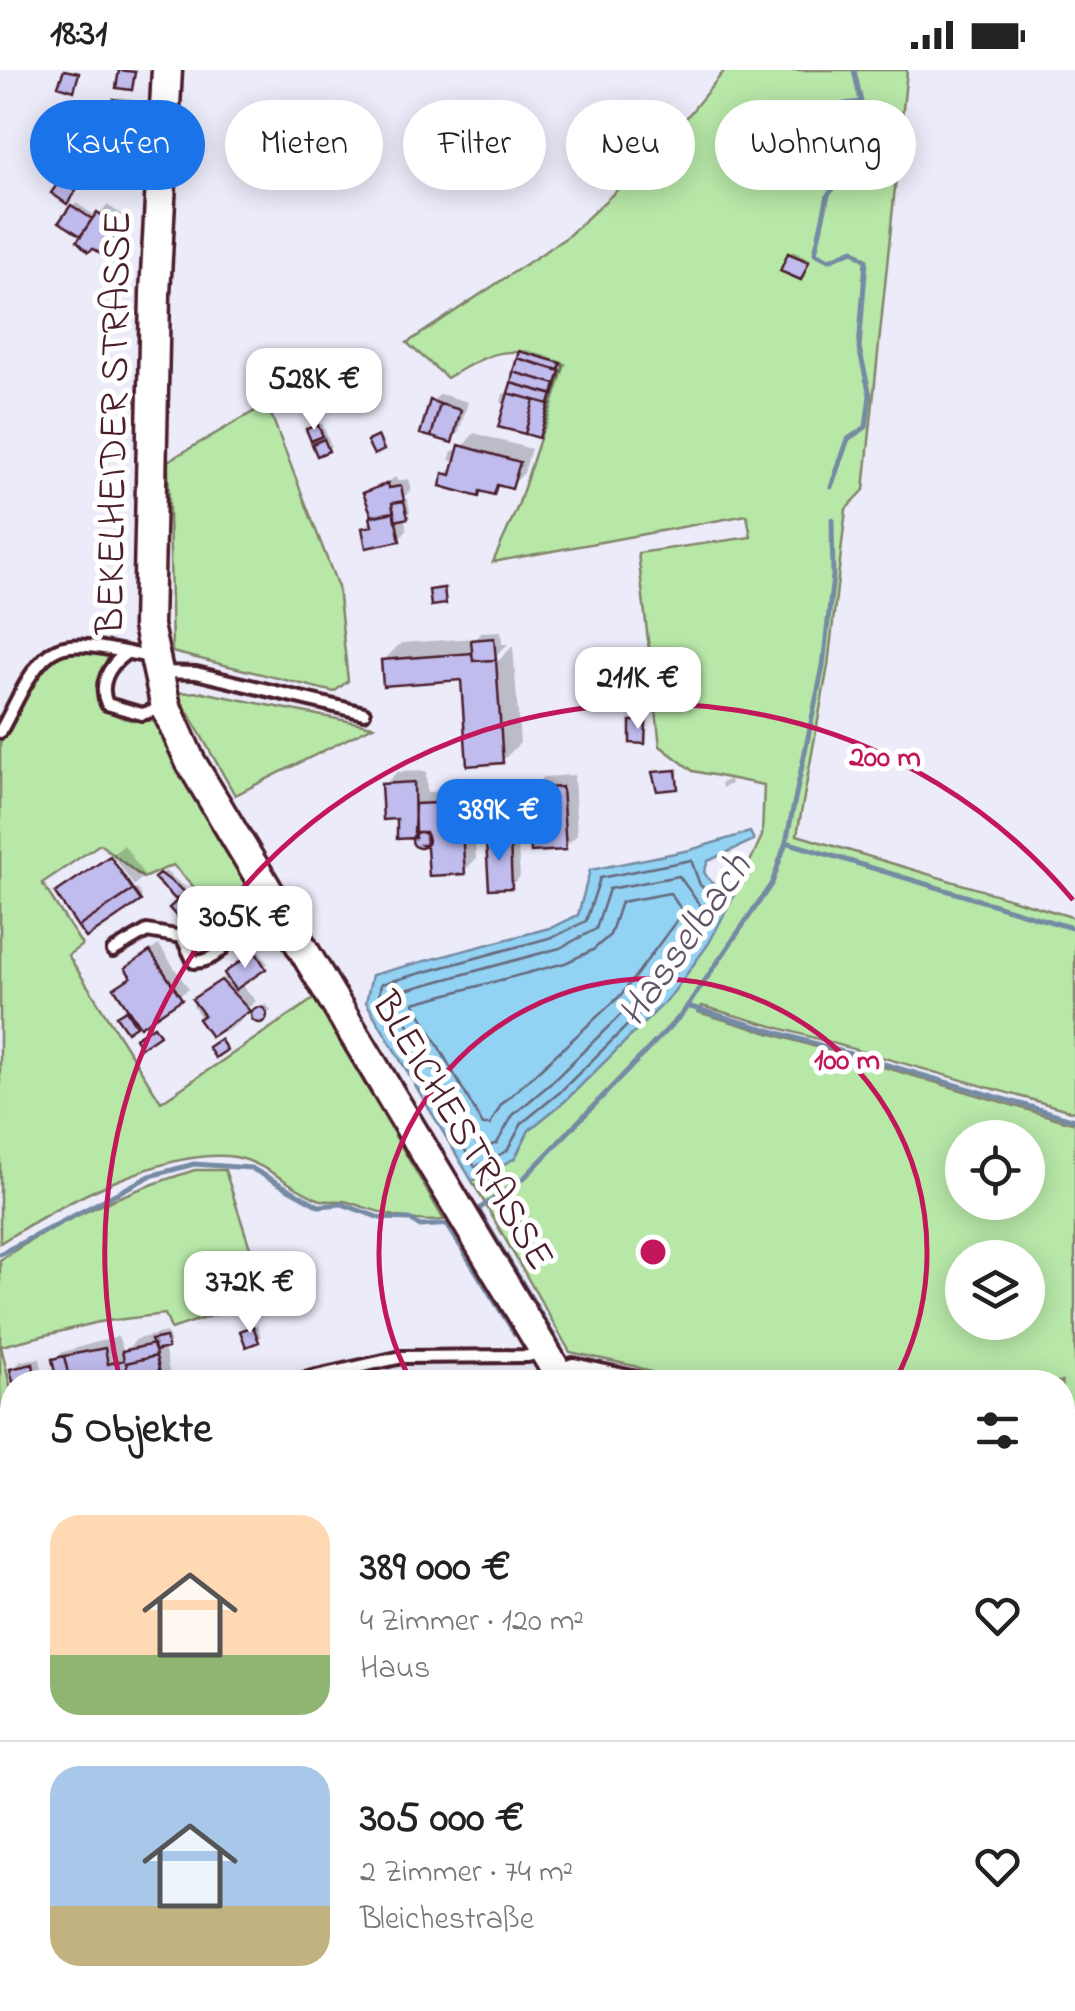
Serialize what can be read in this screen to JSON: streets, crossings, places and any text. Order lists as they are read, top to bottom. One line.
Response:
{"streets":{"street":["BEKELHEIDER STRASSE","BLEICHESTRASSE"]},"crossings":[["BEKELHEIDER STRASSE","BLEICHESTRASSE"]],"water":["Hasselbach"],"page":{"status":"18:31","chip":["Kaufen","Mieten","Filter","Neu","Wohnung"],"price":["528K €","211K €","389K €","305K €","372K €"],"heading":"5 Objekte","list":[{"name":"389 000 €","note":"4 Zimmer · 120 m² · Haus"},{"name":"305 000 €","note":"2 Zimmer · 74 m² · Bleichestraße"}]},"rings":["200 m","100 m"]}
